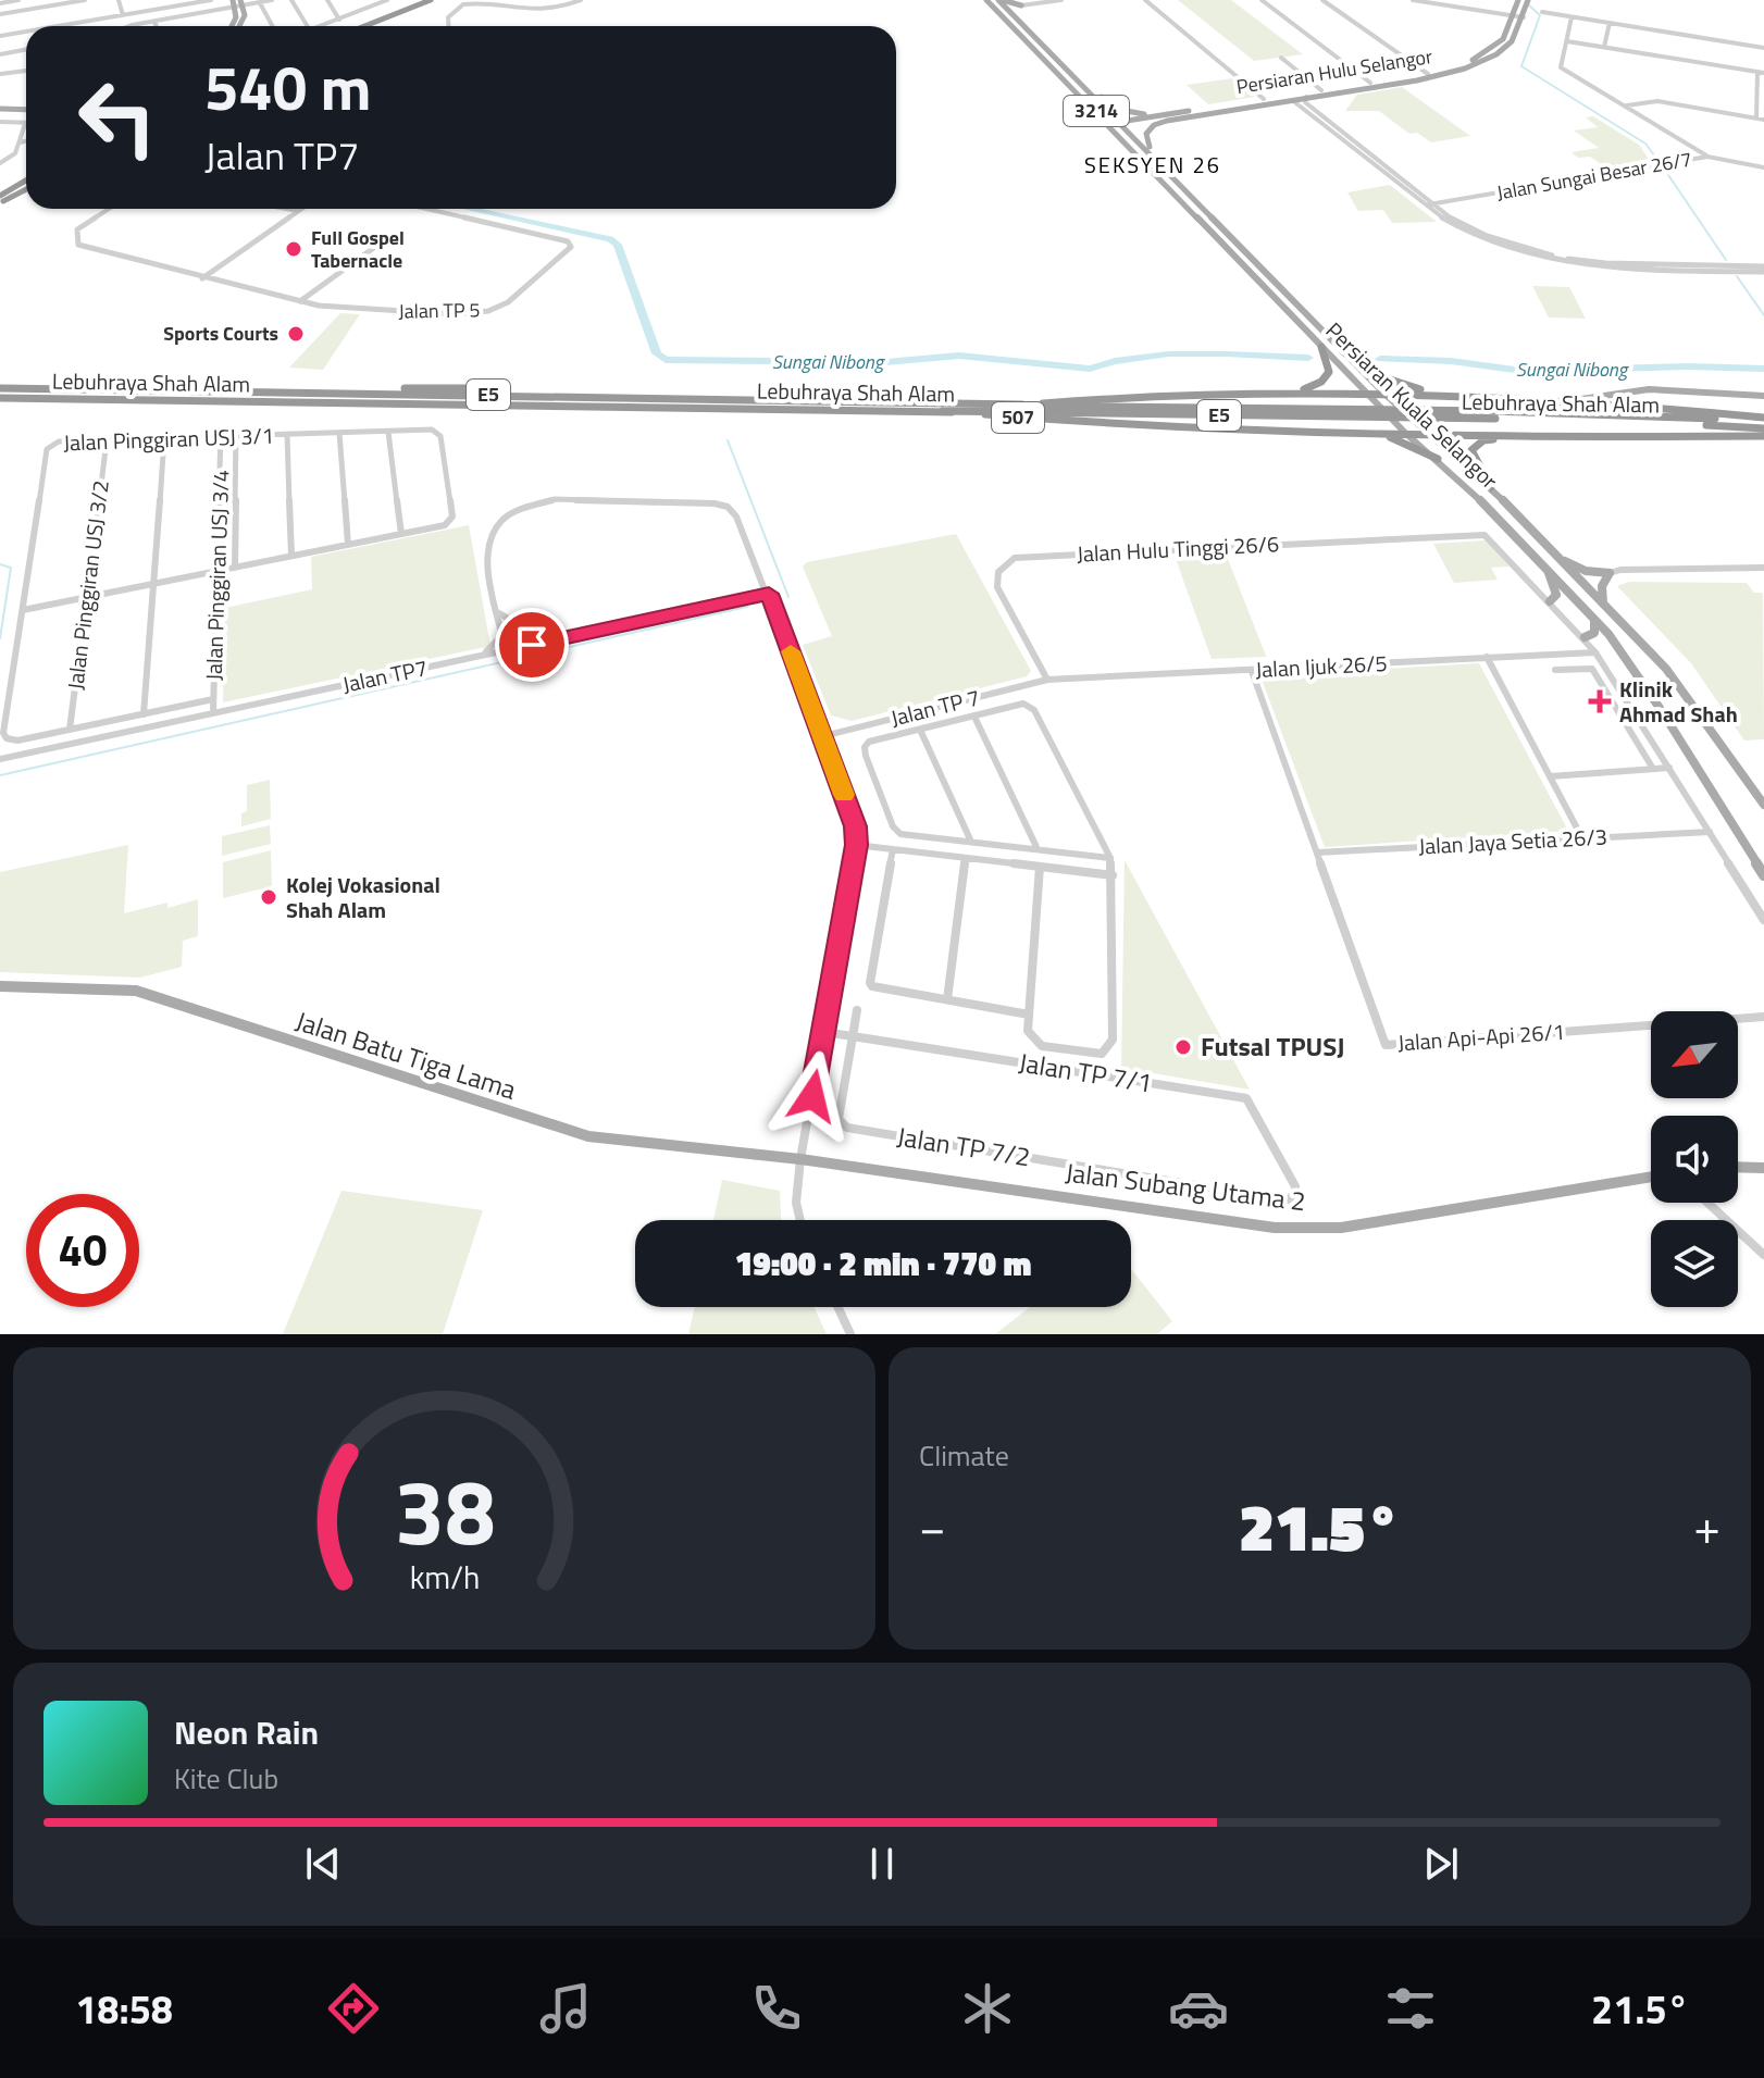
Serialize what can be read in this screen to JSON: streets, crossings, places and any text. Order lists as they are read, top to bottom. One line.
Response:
{"streets":{"highway":["Lebuhraya Shah Alam","E5","507"],"main road":["Persiaran Hulu Selangor","3214","Persiaran Kuala Selangor","Jalan Batu Tiga Lama","Jalan Subang Utama 2"],"street":["Jalan Sungai Besar 26/7","Jalan TP 5","Jalan Pinggiran USJ 3/1","Jalan Hulu Tinggi 26/6","Jalan Pinggiran USJ 3/4","Jalan Pinggiran USJ 3/2","Jalan Ijuk 26/5","Jalan TP7","Jalan TP 7","Jalan Jaya Setia 26/3","Jalan Api-Api 26/1","Jalan TP 7/1","Jalan TP 7/2"]},"crossings":[["Persiaran Hulu Selangor","Persiaran Kuala Selangor"],["Lebuhraya Shah Alam","507"],["Persiaran Kuala Selangor","507"],["Jalan Pinggiran USJ 3/1","Jalan Pinggiran USJ 3/4"],["Jalan Pinggiran USJ 3/1","Jalan Pinggiran USJ 3/2"],["Jalan Hulu Tinggi 26/6","Jalan Ijuk 26/5"],["Jalan Hulu Tinggi 26/6","Jalan TP 7"],["Jalan Pinggiran USJ 3/4","Jalan TP7"],["Jalan Ijuk 26/5","Jalan TP 7"],["Jalan Ijuk 26/5","Jalan Api-Api 26/1"],["Jalan Jaya Setia 26/3","Jalan Api-Api 26/1"],["Jalan Batu Tiga Lama","Jalan Subang Utama 2"],["Jalan TP 7/1","Jalan TP 7/2"]],"districts":["SEKSYEN 26"],"water":["Sungai Nibong"],"places":{"other":["Full Gospel Tabernacle","Sports Courts","Kolej Vokasional Shah Alam","Futsal TPUSJ"],"health":["Klinik Ahmad Shah"]},"north":"bottom left","page":{"turn":["540 m","Jalan TP7"],"limit":"40","trip":"19:00 · 2 min · 770 m","tile":"Climate","heat":["−","21.5°","+"],"song":["Neon Rain","Kite Club"],"tabs":["18:58","21.5°"],"gauge":["38","km/h"]}}
